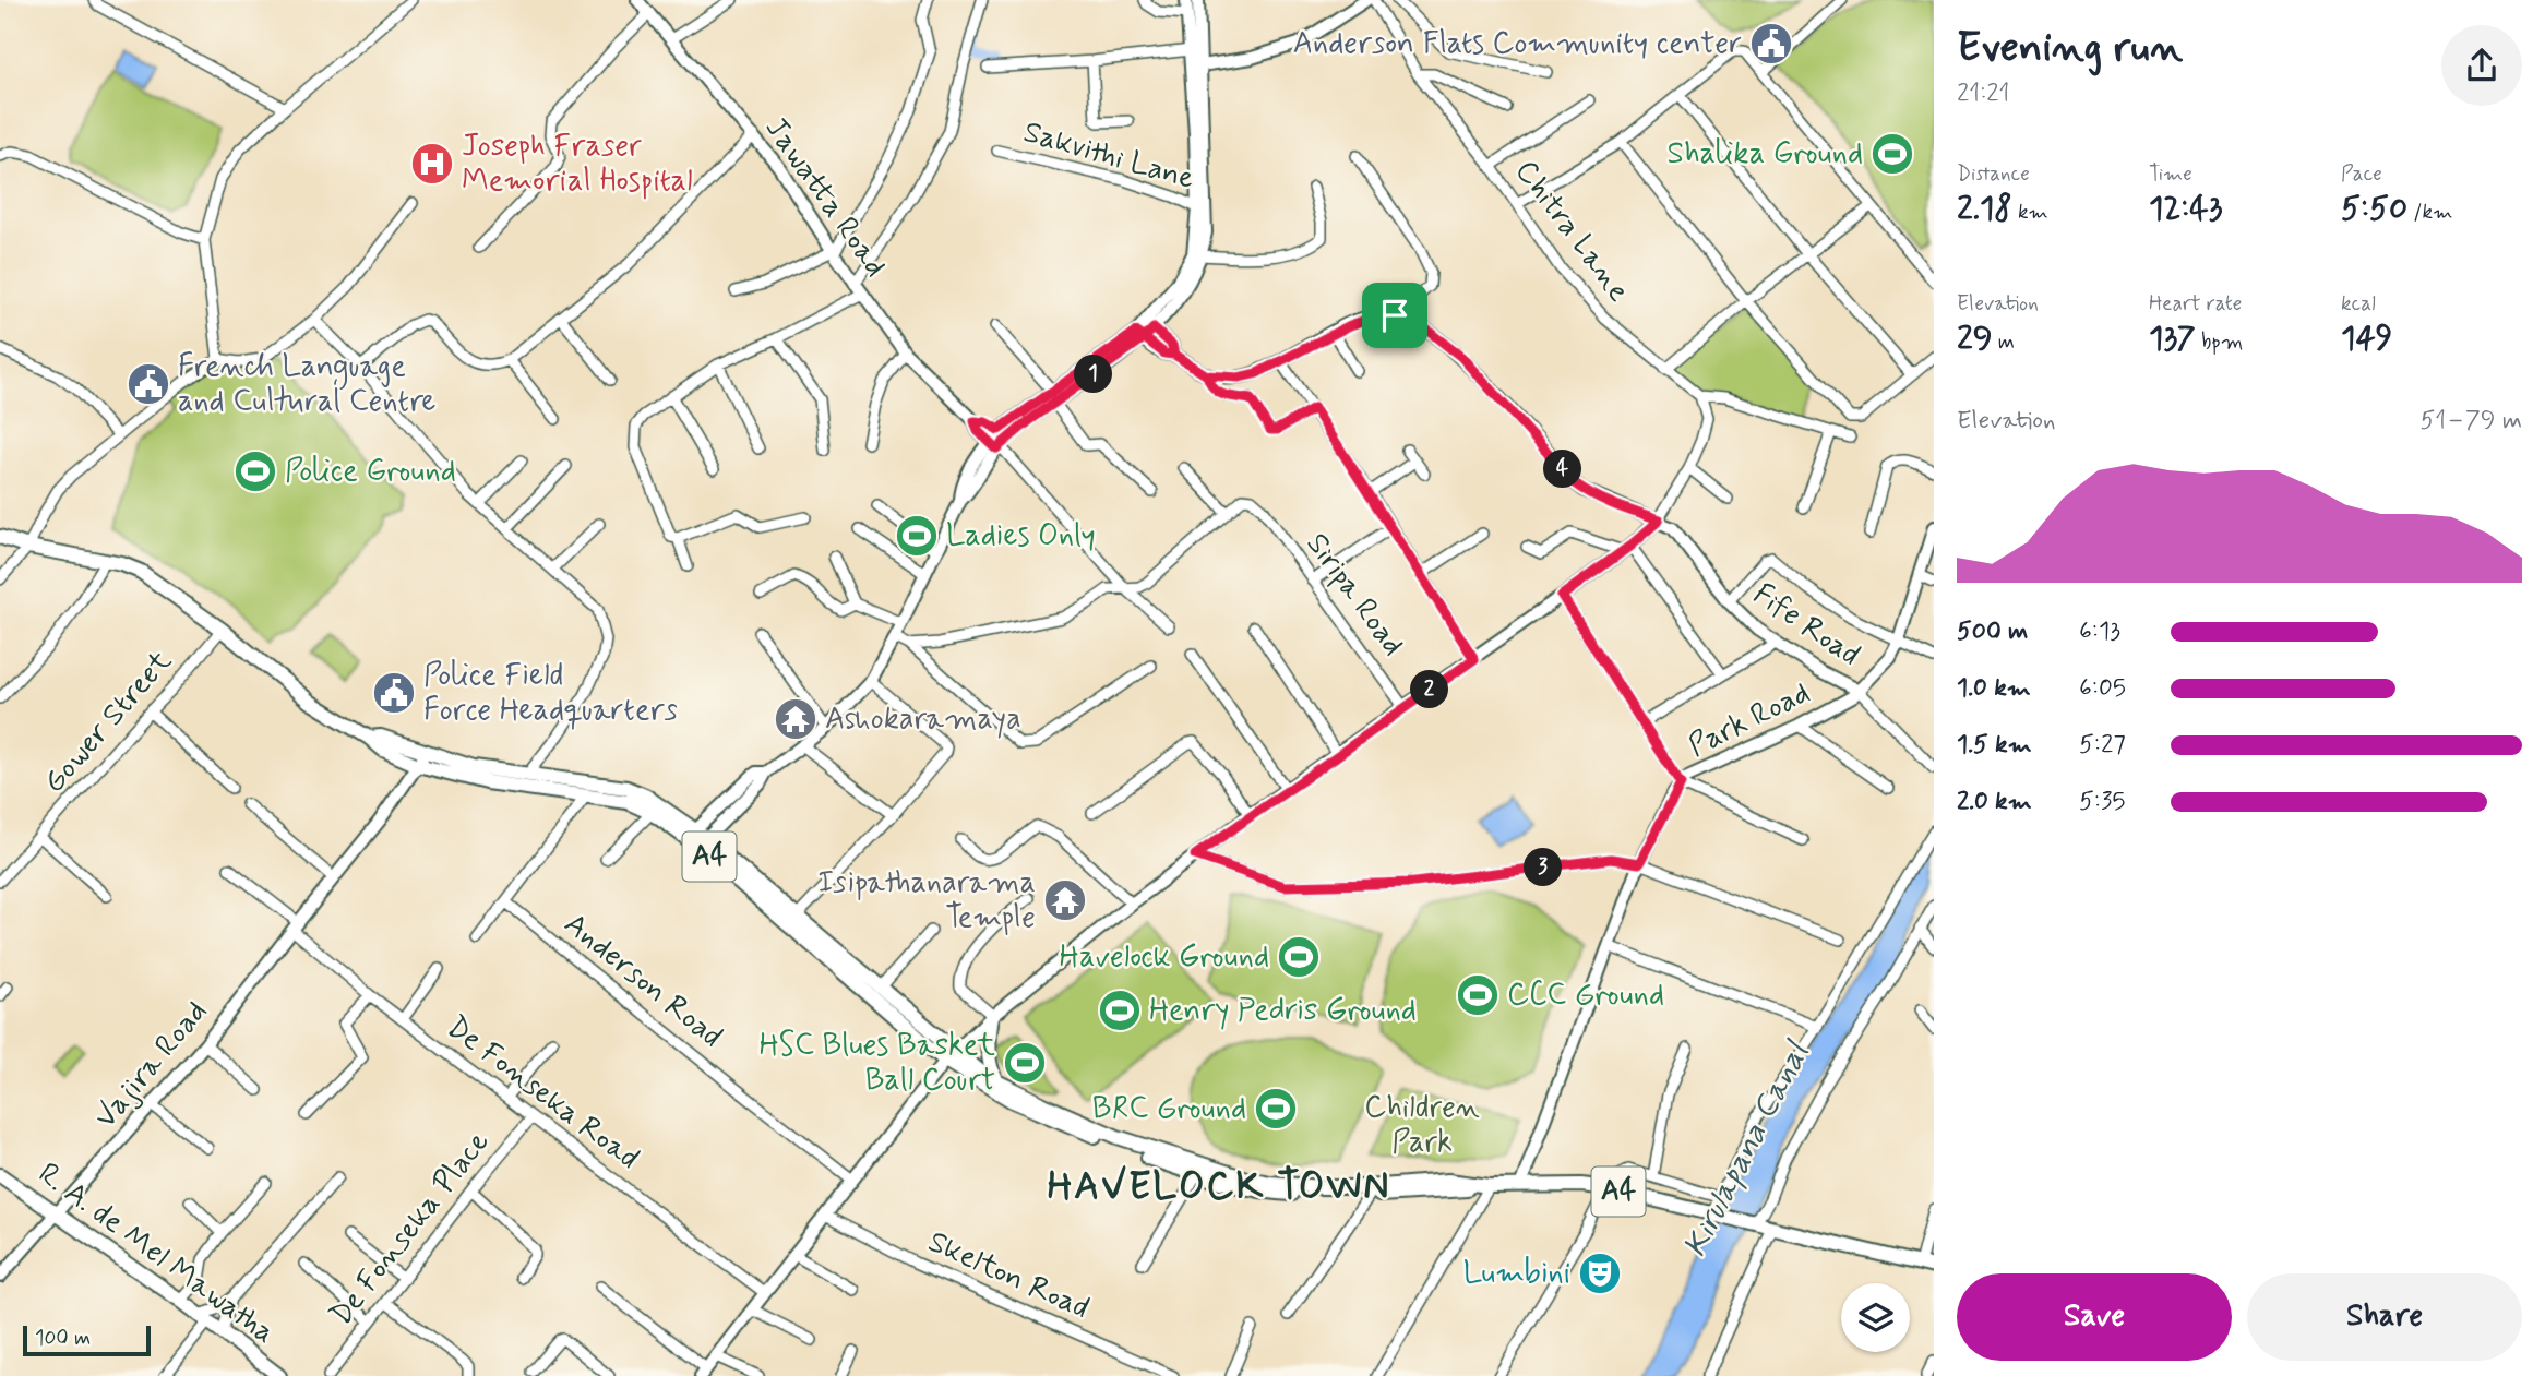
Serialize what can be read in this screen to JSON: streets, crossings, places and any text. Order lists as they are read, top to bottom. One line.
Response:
{"streets":{"highway":["A4","R. A. de Mel Mawatha"],"main road":["Jawatta Road","Fife Road","Park Road","Vajira Road"],"street":["Sakvithi Lane","Chitra Lane","Siripa Road","Gower Street","Anderson Road","De Fonseka Road","De Fonseka Place","Skelton Road"]},"crossings":[["Fife Road","Park Road"],["Park Road","A4"],["Gower Street","A4"],["A4","Vajira Road"],["Vajira Road","De Fonseka Road"],["Vajira Road","R. A. de Mel Mawatha"],["De Fonseka Road","De Fonseka Place"]],"districts":["HAVELOCK TOWN"],"water":["Kirulapana Canal"],"parks":["Children Park"],"places":{"public building":["Anderson Flats Community center","French Language and Cultural Centre","Police Field Force Headquarters"],"sports":["Shalika Ground","Police Ground","Ladies Only","Havelock Ground","CCC Ground","Henry Pedris Ground","HSC Blues Basket Ball Court","BRC Ground"],"hospital":["Joseph Fraser Memorial Hospital"],"temple":["Ashokaramaya","Isipathanarama Temple"],"theatre":["Lumbini"]},"scale_bar":"100 m","page":{"heading":["Evening run","21:21"],"stats":[["Distance","2.18 km"],["Time","12:43"],["Pace","5:50 /km"],["Elevation","29 m"],["Heart rate","137 bpm"],["kcal","149"]],"pins":["1","4","2","3"],"chart":["Elevation","51–79 m"],"list":[{"name":"500 m","note":"6:13"},{"name":"1.0 km","note":"6:05"},{"name":"1.5 km","note":"5:27"},{"name":"2.0 km","note":"5:35"}],"buttons":["Save","Share"],"scale":"100 m"}}
